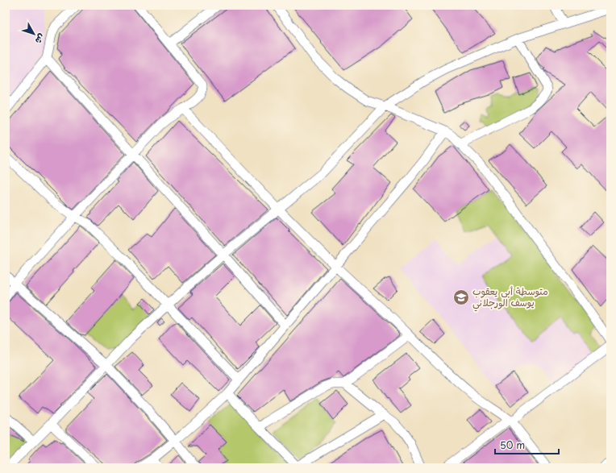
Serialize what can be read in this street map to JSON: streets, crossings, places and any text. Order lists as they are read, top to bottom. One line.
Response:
{"places":{"school or university":["متوسطة أبي يعقوب يوسف الورجلاني"]},"scale_bar":"50 m","north":"bottom right"}
